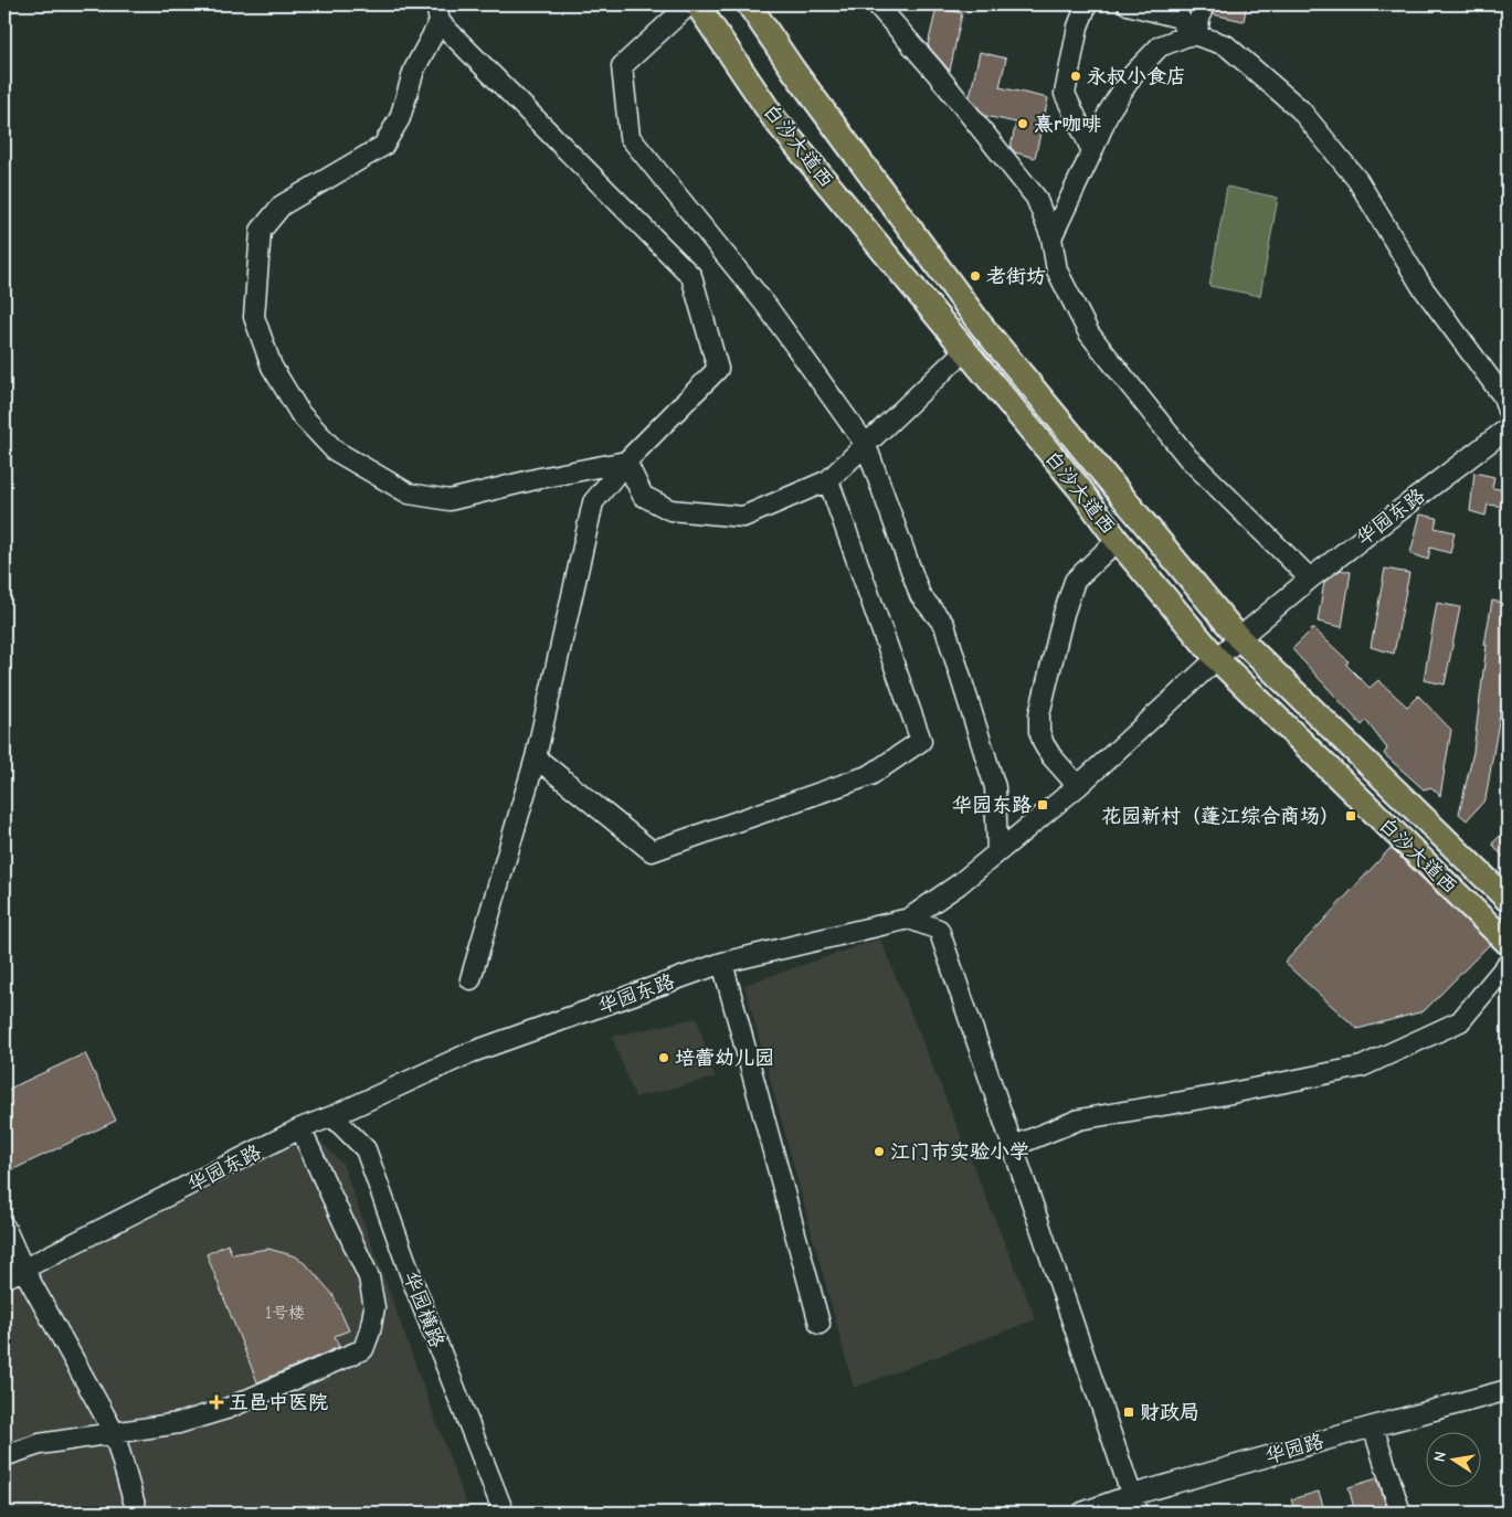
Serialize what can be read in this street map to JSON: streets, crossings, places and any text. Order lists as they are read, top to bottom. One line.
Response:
{"streets":{"main road":["白沙大道西"],"street":["华园东路","华园横路","华园路"]},"crossings":[["白沙大道西","华园东路"],["华园东路","华园横路"]],"places":{"other":["永叔小食店","熹r咖啡","老街坊","培蕾幼儿园","江门市实验小学"],"transit":["华园东路","花园新村（蓬江综合商场）","财政局"],"health":["五邑中医院"]},"house_numbers":["1号楼"],"north":"left"}
